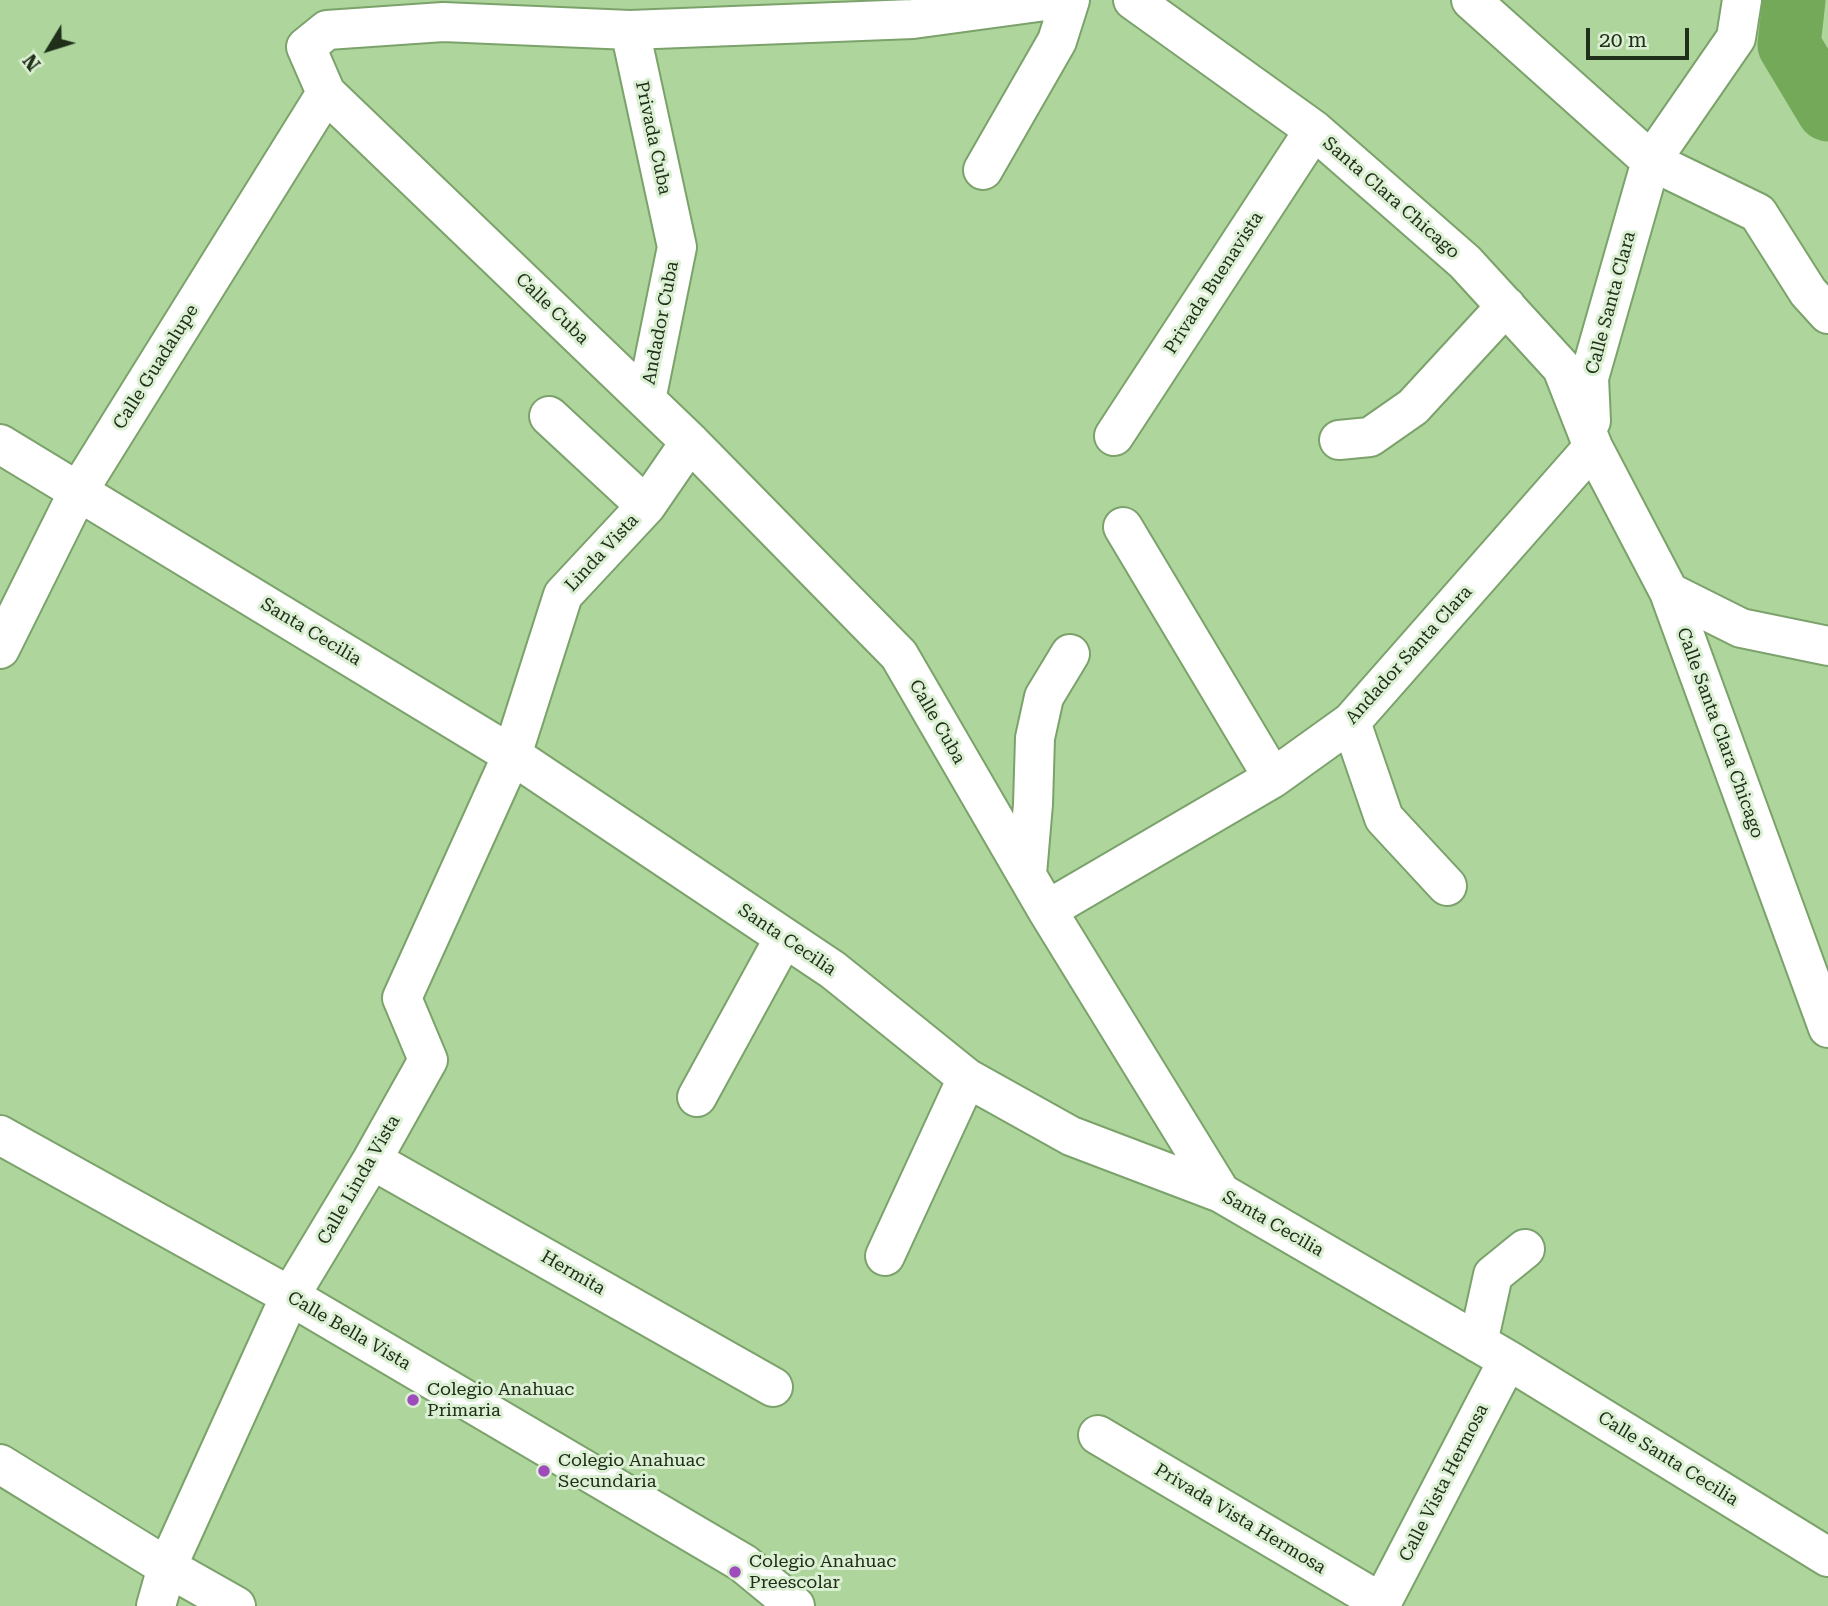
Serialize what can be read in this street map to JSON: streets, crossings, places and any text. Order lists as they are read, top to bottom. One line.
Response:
{"streets":{"street":["Privada Cuba","Santa Clara Chicago","Privada Buenavista","Calle Santa Clara","Calle Cuba","Andador Cuba","Calle Guadalupe","Linda Vista","Santa Cecilia","Andador Santa Clara","Calle Santa Clara Chicago","Calle Linda Vista","Hermita","Calle Bella Vista","Calle Santa Cecilia","Calle Vista Hermosa","Privada Vista Hermosa"]},"crossings":[["Privada Cuba","Calle Cuba"],["Privada Cuba","Andador Cuba"],["Santa Clara Chicago","Privada Buenavista"],["Santa Clara Chicago","Calle Santa Clara"],["Santa Clara Chicago","Andador Santa Clara"],["Santa Clara Chicago","Calle Santa Clara Chicago"],["Calle Santa Clara","Andador Santa Clara"],["Calle Santa Clara","Calle Santa Clara Chicago"],["Calle Cuba","Andador Cuba"],["Calle Cuba","Calle Guadalupe"],["Calle Cuba","Linda Vista"],["Calle Cuba","Santa Cecilia"],["Calle Cuba","Andador Santa Clara"],["Calle Guadalupe","Santa Cecilia"],["Linda Vista","Santa Cecilia"],["Linda Vista","Calle Linda Vista"],["Santa Cecilia","Calle Linda Vista"],["Santa Cecilia","Calle Santa Cecilia"],["Santa Cecilia","Calle Vista Hermosa"],["Andador Santa Clara","Calle Santa Clara Chicago"],["Calle Linda Vista","Hermita"],["Calle Linda Vista","Calle Bella Vista"],["Calle Santa Cecilia","Calle Vista Hermosa"],["Calle Vista Hermosa","Privada Vista Hermosa"]],"places":["Colegio Anahuac Primaria","Colegio Anahuac Secundaria","Colegio Anahuac Preescolar"],"scale_bar":"20 m","north":"bottom left"}
